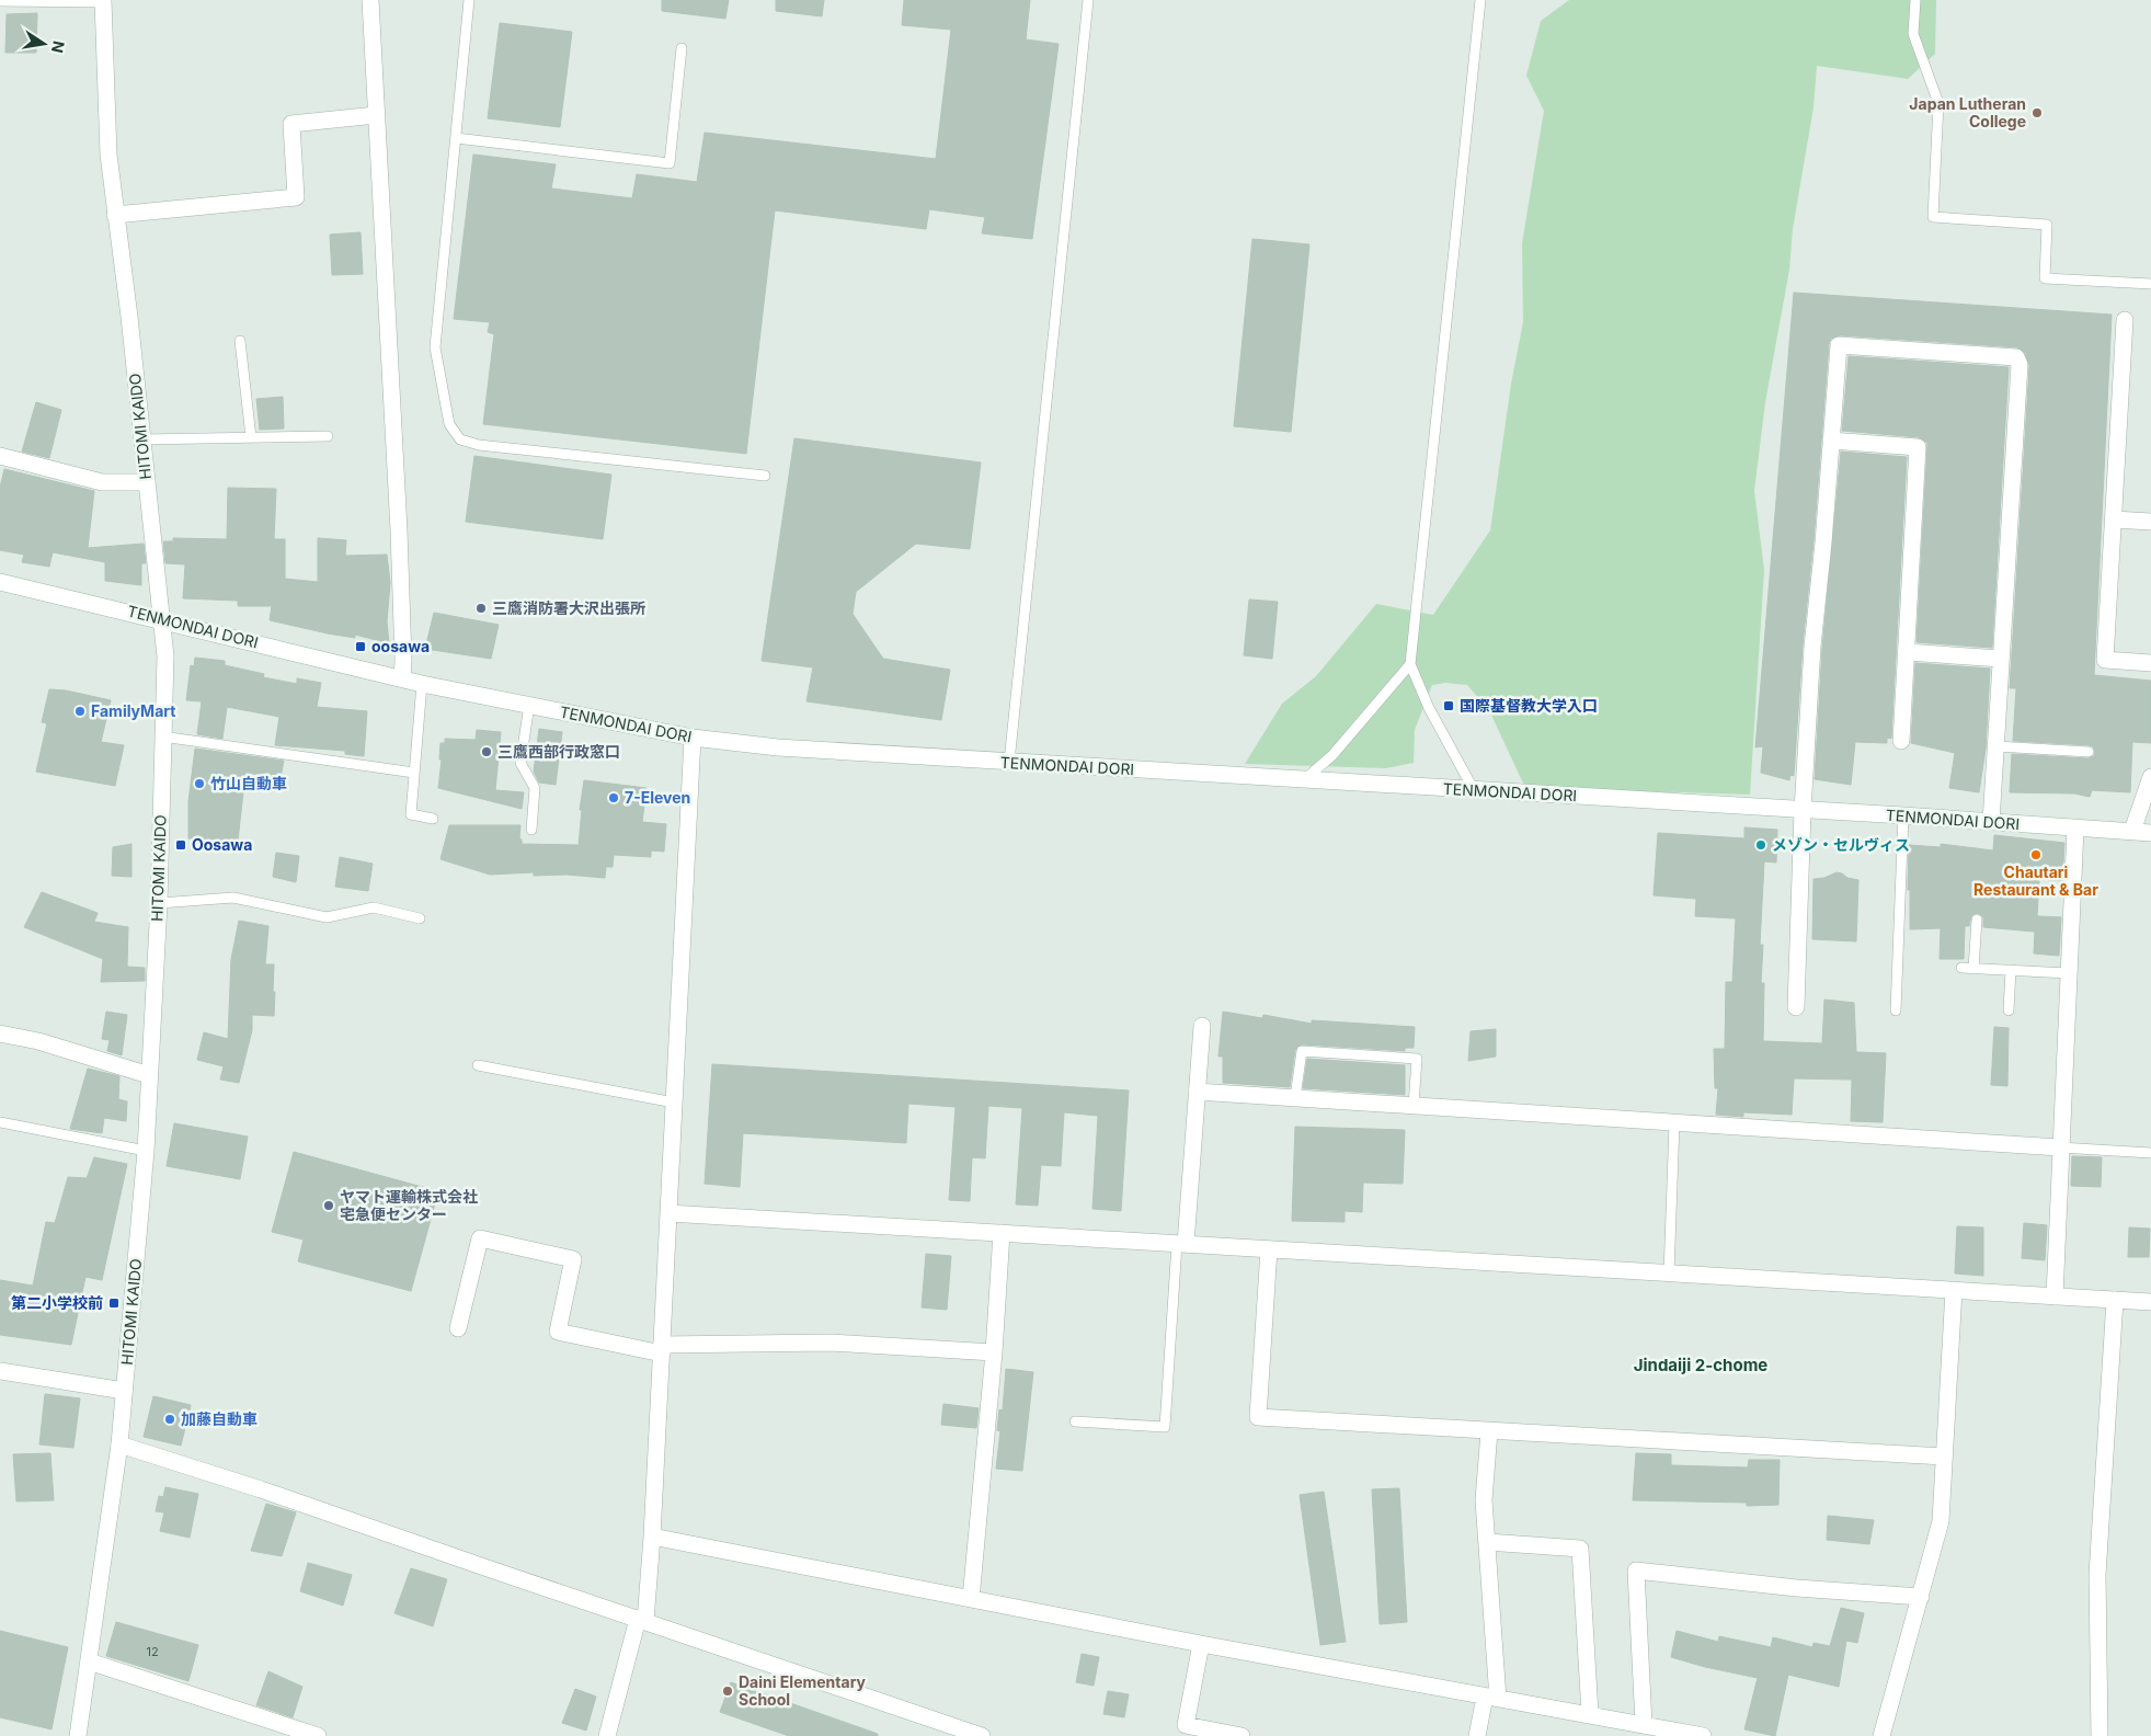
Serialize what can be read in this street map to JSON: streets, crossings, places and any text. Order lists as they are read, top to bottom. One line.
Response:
{"streets":{"street":["HITOMI KAIDO","TENMONDAI DORI"]},"crossings":[["HITOMI KAIDO","TENMONDAI DORI"]],"districts":["Jindaiji 2-chome"],"places":{"other":["Japan Lutheran College","三鷹消防署大沢出張所","FamilyMart","三鷹西部行政窓口","竹山自動車","7-Eleven","メゾン・セルヴィス","Chautari Restaurant & Bar","ヤマト運輸株式会社 宅急便センター","加藤自動車","Daini Elementary School"],"transit":["oosawa","国際基督教大学入口","Oosawa","第二小学校前"]},"house_numbers":["12"],"north":"right"}
